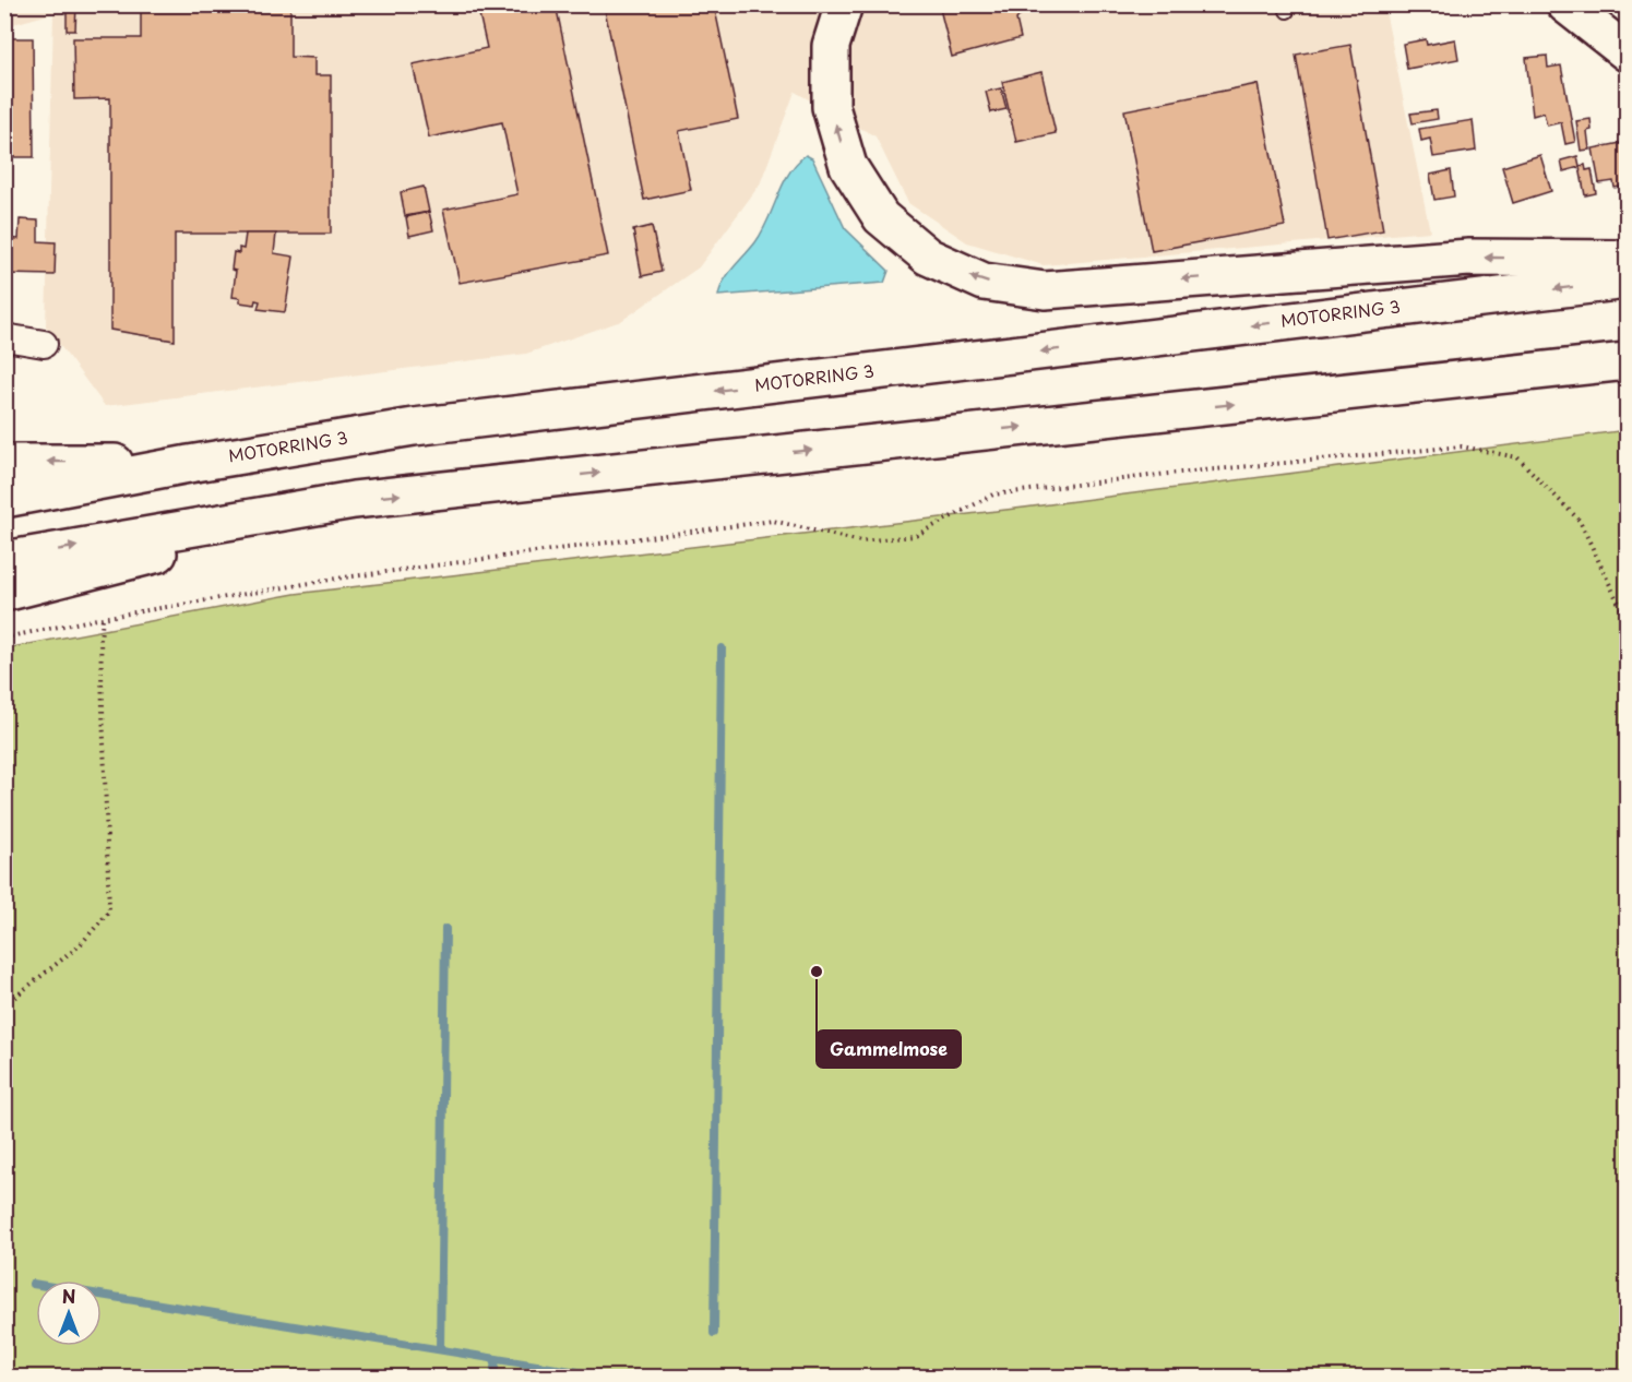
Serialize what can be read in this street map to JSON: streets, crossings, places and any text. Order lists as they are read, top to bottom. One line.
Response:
{"streets":{"main road":["MOTORRING 3"]},"places":["Gammelmose"],"north":"top"}
